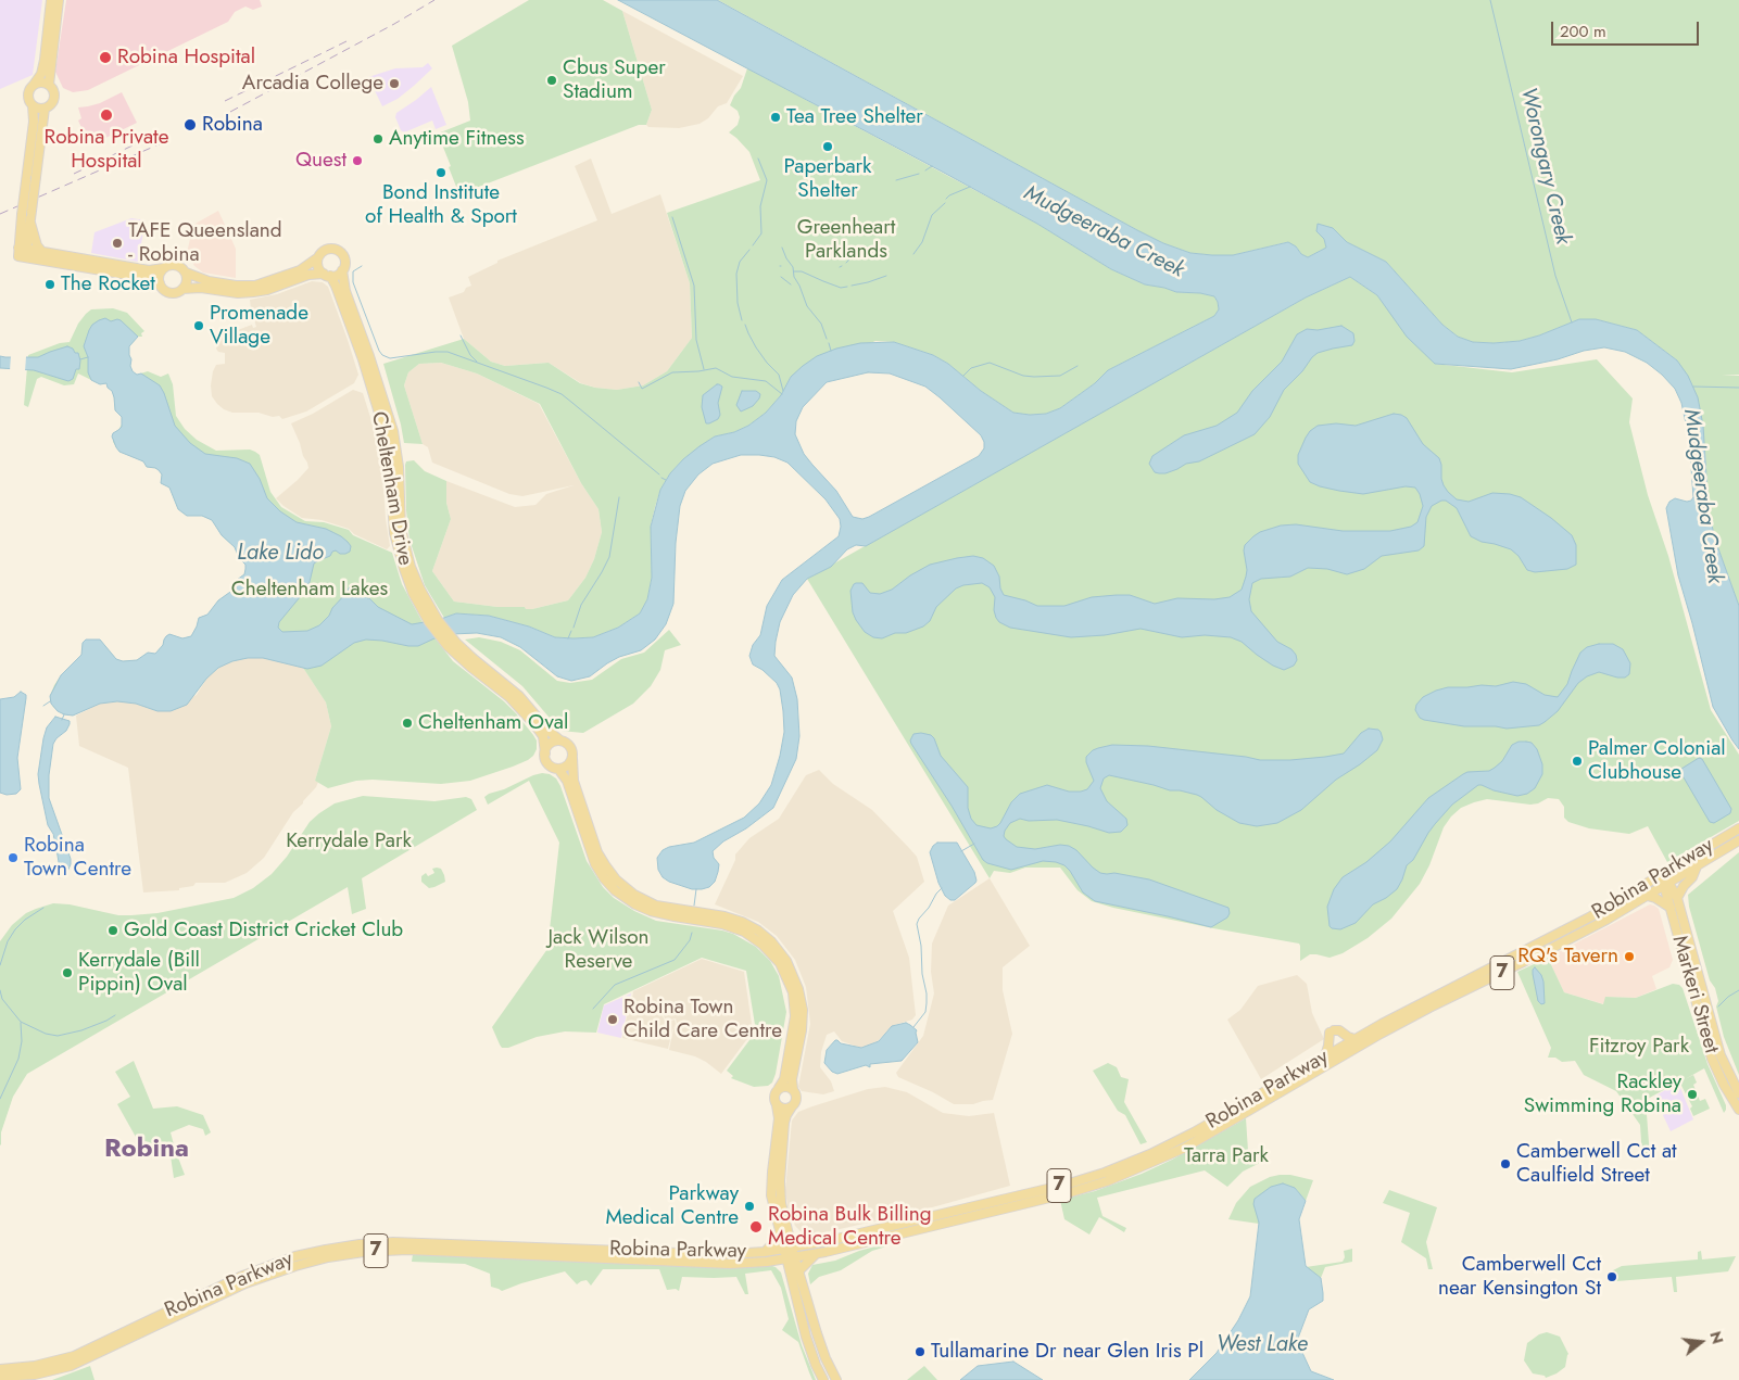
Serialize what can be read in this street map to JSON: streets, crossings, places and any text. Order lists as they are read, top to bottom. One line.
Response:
{"streets":{"main road":["Cheltenham Drive","Robina Parkway","7","Markeri Street"]},"crossings":[["Robina Parkway","Markeri Street"]],"districts":["Robina"],"water":["Worongary Creek","Mudgeeraba Creek","Lake Lido","West Lake"],"parks":["Greenheart Parklands","Cheltenham Lakes","Kerrydale Park","Jack Wilson Reserve","Fitzroy Park","Tarra Park"],"places":["Robina Hospital","Cbus Super Stadium","Arcadia College","Robina Private Hospital","Tea Tree Shelter","Robina","Anytime Fitness","Paperbark Shelter","Quest","Bond Institute of Health & Sport","TAFE Queensland - Robina","The Rocket","Promenade Village","Cheltenham Oval","Palmer Colonial Clubhouse","Robina Town Centre","Gold Coast District Cricket Club","RQ's Tavern","Kerrydale (Bill Pippin) Oval","Robina Town Child Care Centre","Rackley Swimming Robina","Camberwell Cct at Caulfield Street","Parkway Medical Centre","Robina Bulk Billing Medical Centre","Camberwell Cct near Kensington St","Tullamarine Dr near Glen Iris Pl"],"scale_bar":"200 m","north":"right"}
